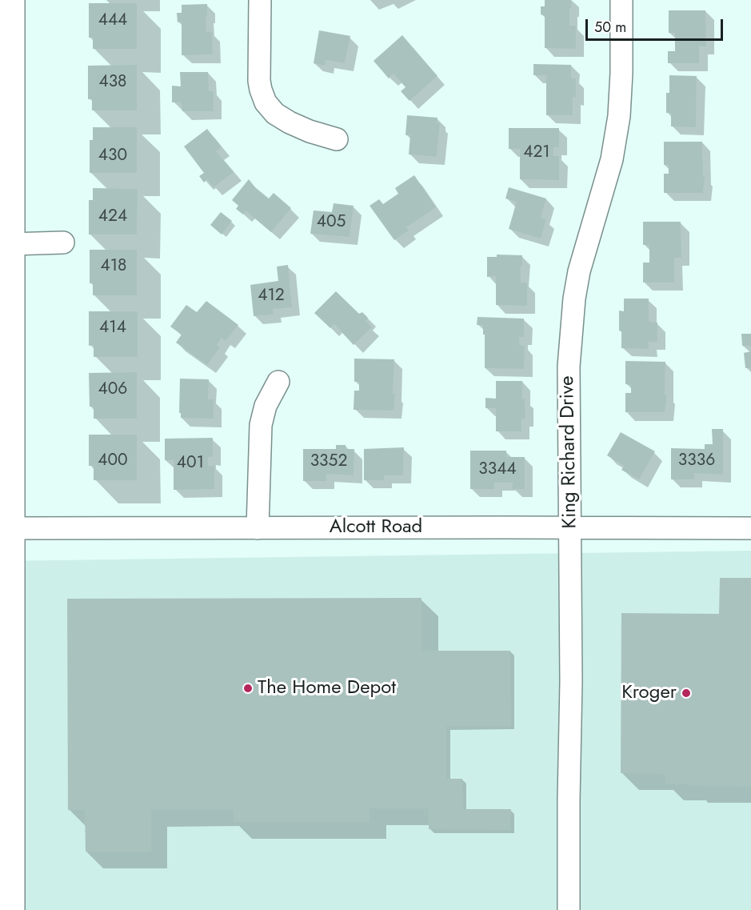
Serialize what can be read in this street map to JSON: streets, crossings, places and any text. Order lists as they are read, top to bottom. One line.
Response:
{"streets":{"street":["King Richard Drive","Alcott Road"]},"crossings":[["King Richard Drive","Alcott Road"]],"places":["The Home Depot","Kroger"],"house_numbers":["444","438","421","430","424","405","418","412","414","406","400","3336","3352","401","3344"],"scale_bar":"50 m"}
